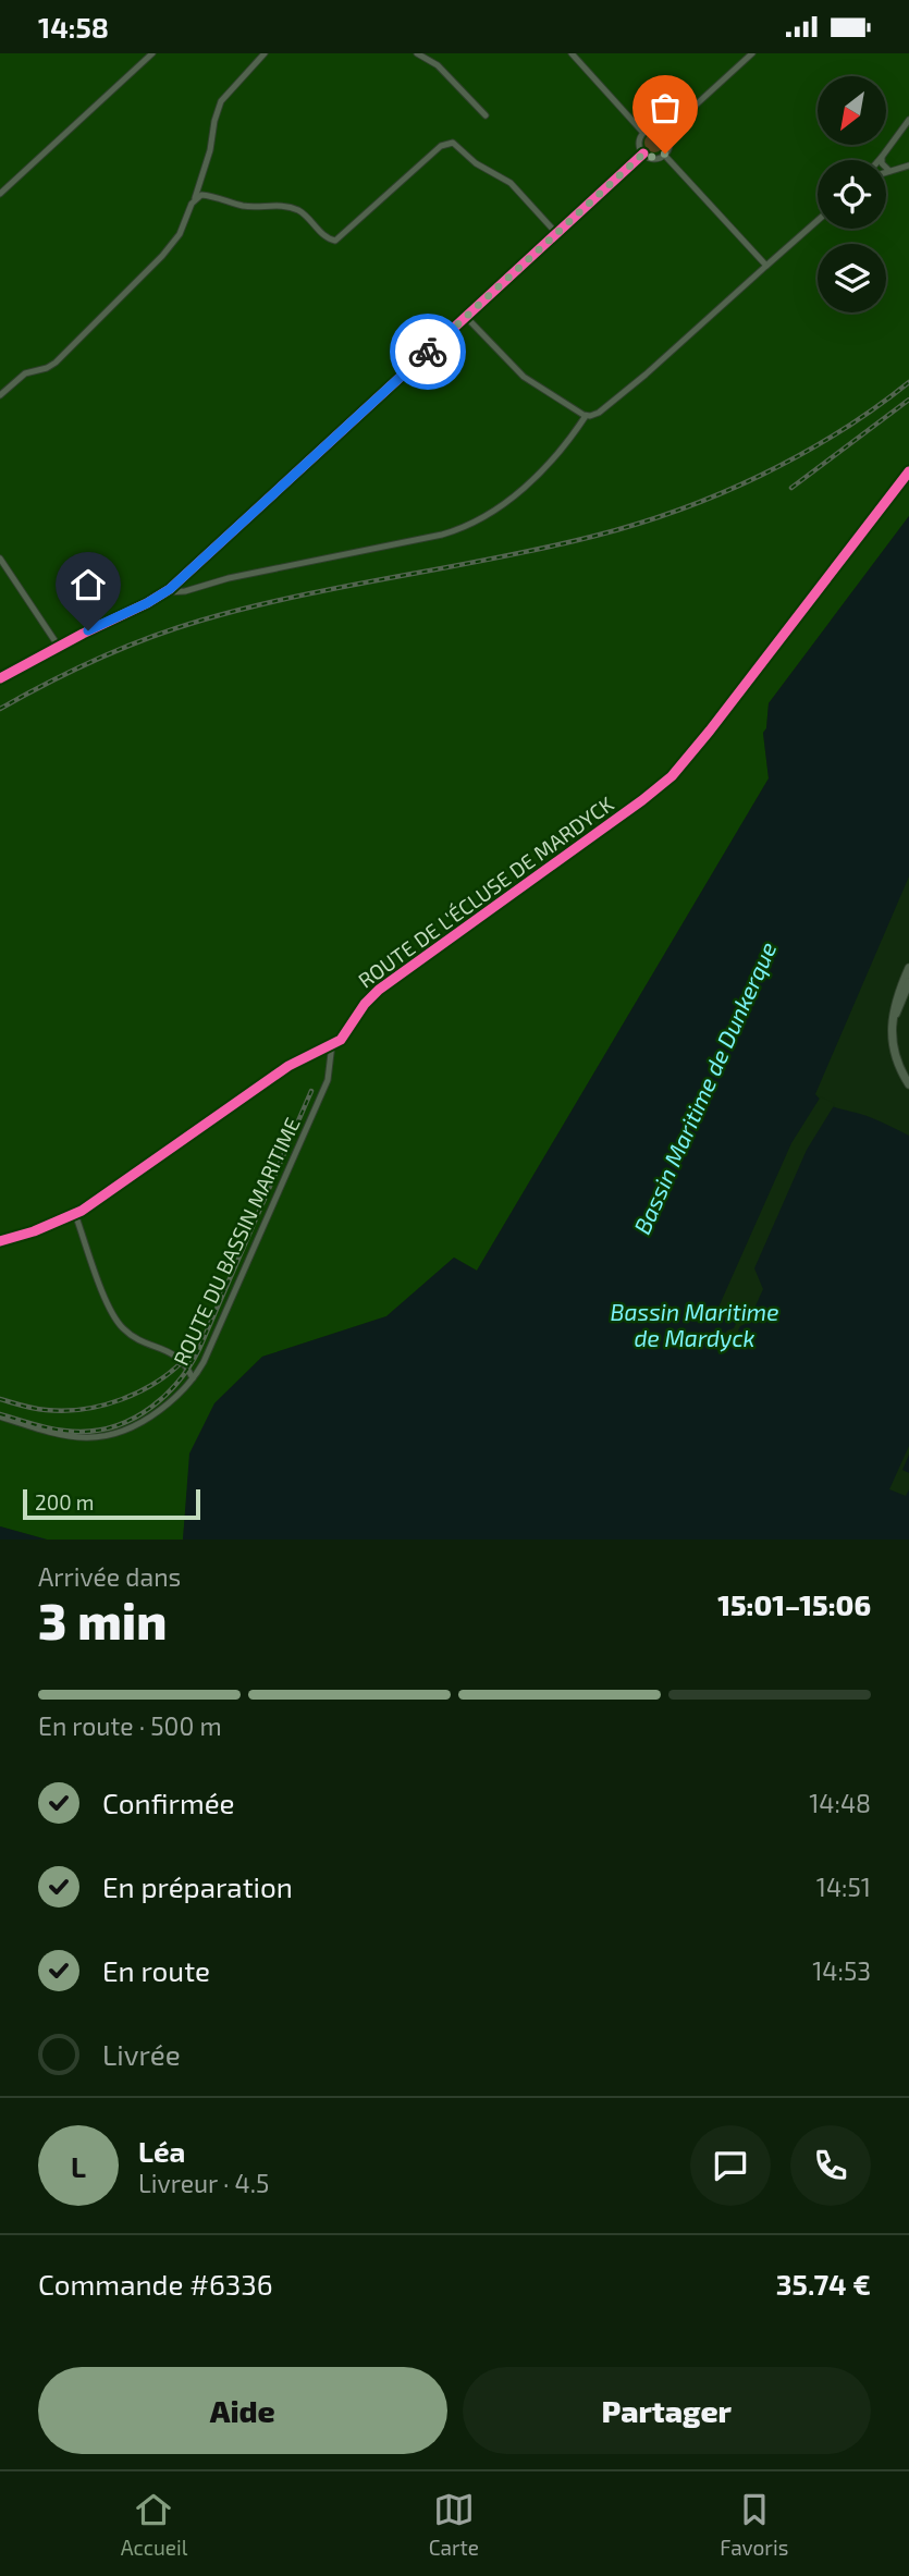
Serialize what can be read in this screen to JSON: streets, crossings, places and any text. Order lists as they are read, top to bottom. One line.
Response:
{"streets":{"street":["ROUTE DE L'ÉCLUSE DE MARDYCK","ROUTE DU BASSIN MARITIME"]},"crossings":[["ROUTE DE L'ÉCLUSE DE MARDYCK","ROUTE DU BASSIN MARITIME"]],"water":["Bassin Maritime de Dunkerque","Bassin Maritime de Mardyck"],"scale_bar":"200 m","north":"bottom left","page":{"status":"14:58","scale":"200 m","heading":["3 min","Arrivée dans","15:01–15:06"],"panel":["Léa","Livreur · 4.5","Commande #6336","35.74 €"],"bar":"En route · 500 m","list":[["Confirmée","14:48"],["En préparation","14:51"],["En route","14:53"],"Livrée"],"round":"L","buttons":["Aide","Partager"],"tabs":["Accueil","Carte","Favoris"]}}
